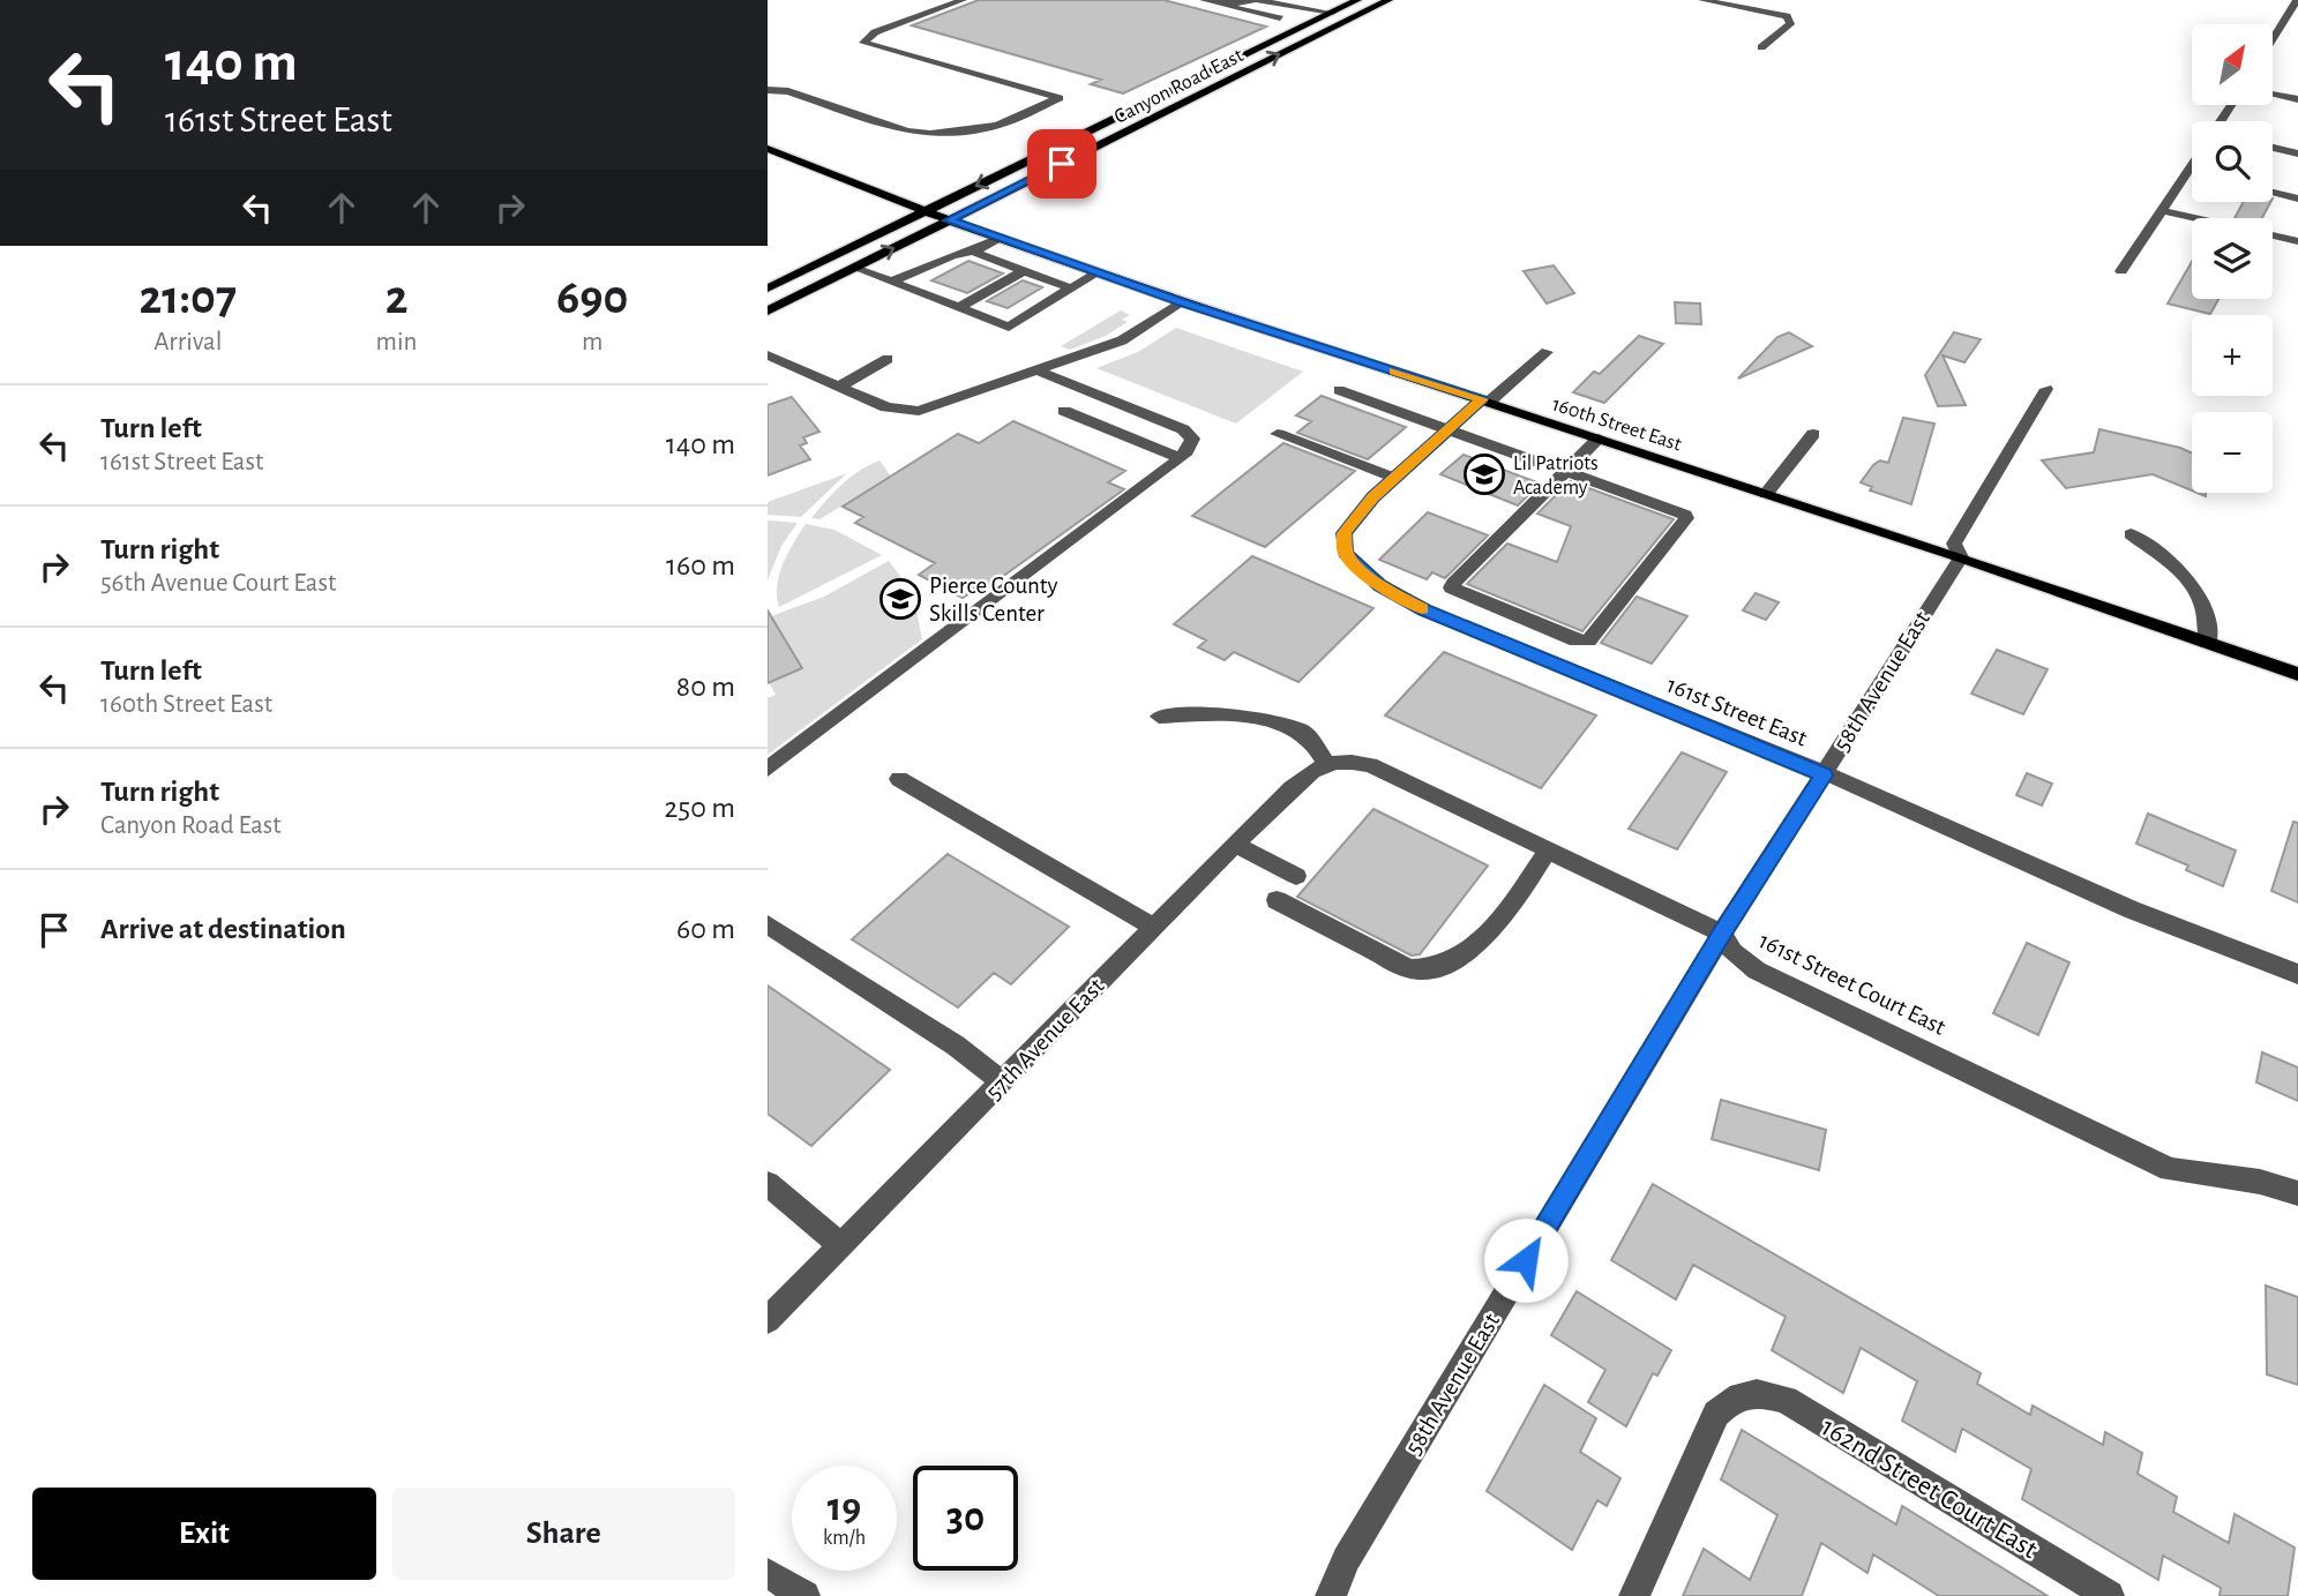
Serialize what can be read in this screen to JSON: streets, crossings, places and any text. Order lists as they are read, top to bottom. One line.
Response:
{"streets":{"main road":["Canyon Road East","160th Street East"],"street":["58th Avenue East","161st Street East","161st Street Court East","57th Avenue East","162nd Street Court East"]},"crossings":[["Canyon Road East","160th Street East"],["160th Street East","58th Avenue East"],["58th Avenue East","161st Street East"],["58th Avenue East","161st Street Court East"],["161st Street Court East","57th Avenue East"]],"places":{"school or university":["Lil Patriots Academy","Pierce County Skills Center"]},"north":"top right","page":{"turn":["140 m","161st Street East"],"map_buttons":["+","−"],"eta":["21:07","Arrival","2","min","690","m"],"list":[{"name":"Turn left","note":"161st Street East","value":"140 m"},{"name":"Turn right","note":"56th Avenue Court East","value":"160 m"},{"name":"Turn left","note":"160th Street East","value":"80 m"},{"name":"Turn right","note":"Canyon Road East","value":"250 m"},{"name":"Arrive at destination","value":"60 m"}],"speed":"19 km/h","limit":"30","buttons":["Exit","Share"]}}
